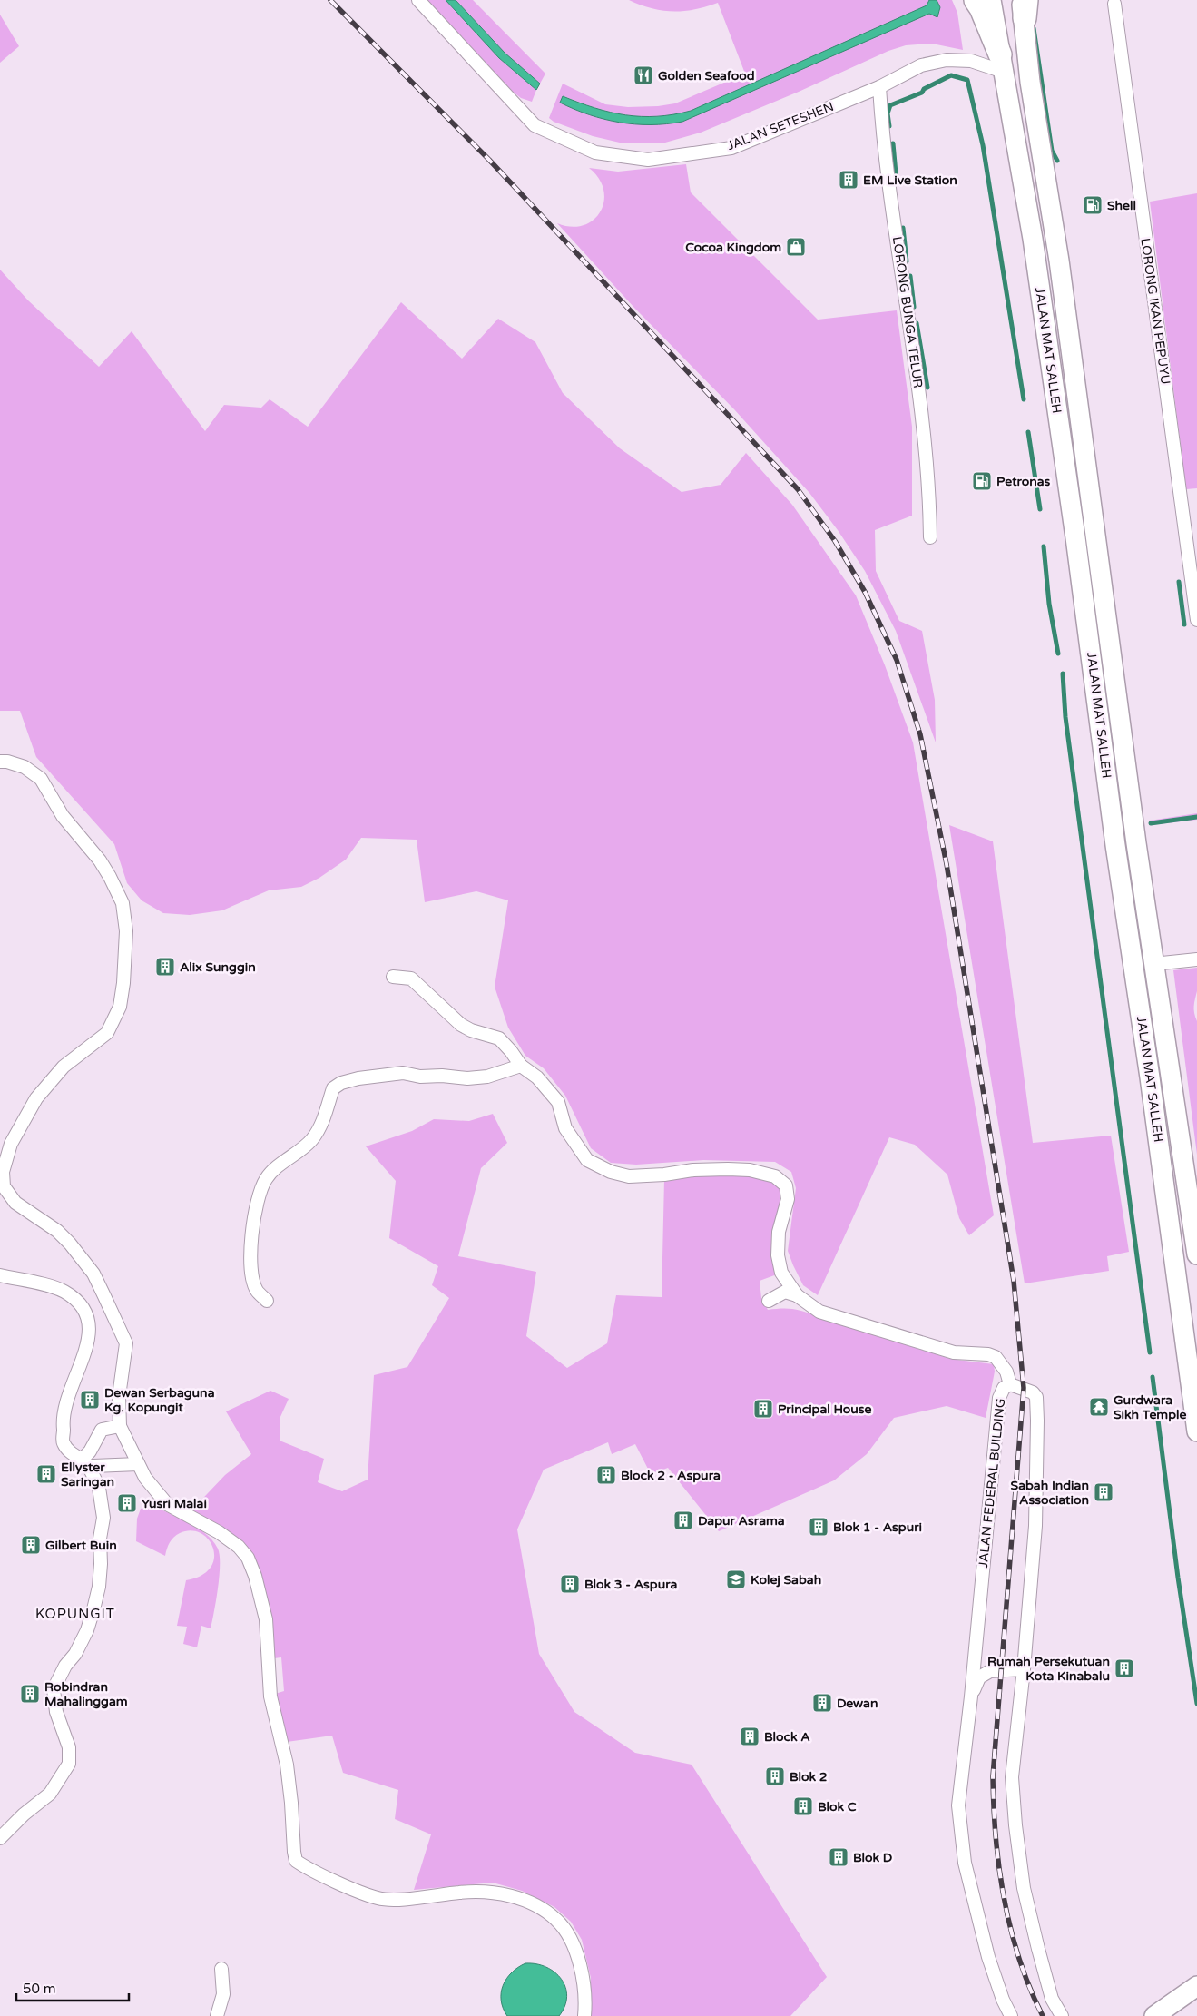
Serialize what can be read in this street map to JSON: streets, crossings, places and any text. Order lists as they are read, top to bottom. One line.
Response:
{"streets":{"main road":["JALAN MAT SALLEH"],"street":["JALAN SETESHEN","LORONG IKAN PEPUYU","LORONG BUNGA TELUR","JALAN FEDERAL BUILDING"]},"crossings":[["JALAN SETESHEN","LORONG BUNGA TELUR"],["JALAN SETESHEN","JALAN MAT SALLEH"]],"districts":["KOPUNGIT"],"places":{"restaurant":["Golden Seafood"],"building":["EM Live Station","Alix Sunggin","Dewan Serbaguna Kg. Kopungit","Principal House","Ellyster Saringan","Block 2 - Aspura","Sabah Indian Association","Yusri Malai","Dapur Asrama","Blok 1 - Aspuri","Gilbert Buin","Blok 3 - Aspura","Rumah Persekutuan Kota Kinabalu","Robindran Mahalinggam","Dewan","Block A","Blok 2","Blok C","Blok D"],"fuel station":["Shell","Petronas"],"shop":["Cocoa Kingdom"],"temple":["Gurdwara Sikh Temple"],"school or university":["Kolej Sabah"]},"scale_bar":"50 m"}
